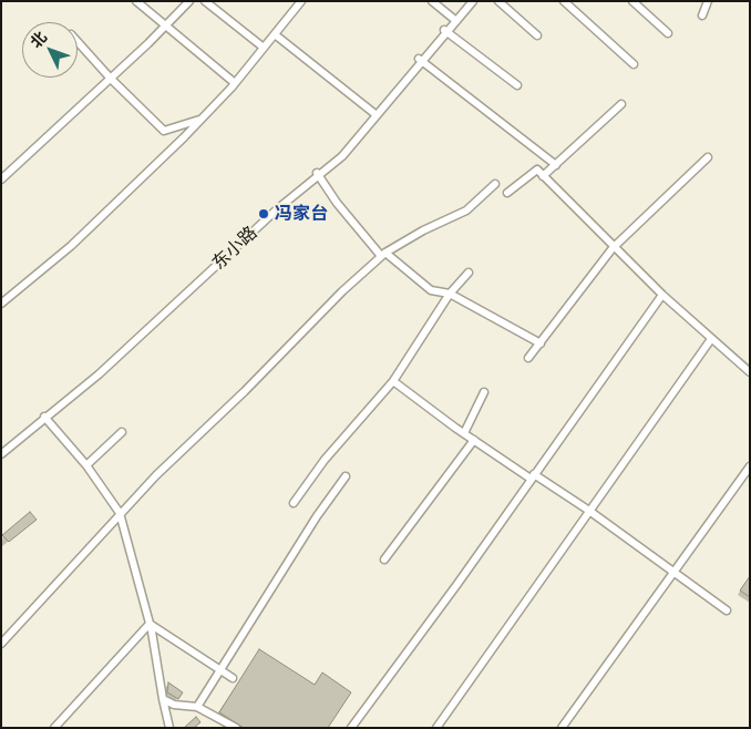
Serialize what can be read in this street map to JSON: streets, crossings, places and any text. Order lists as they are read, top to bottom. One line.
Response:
{"streets":{"street":["东小路"]},"places":["冯家台"],"north":"top left"}
